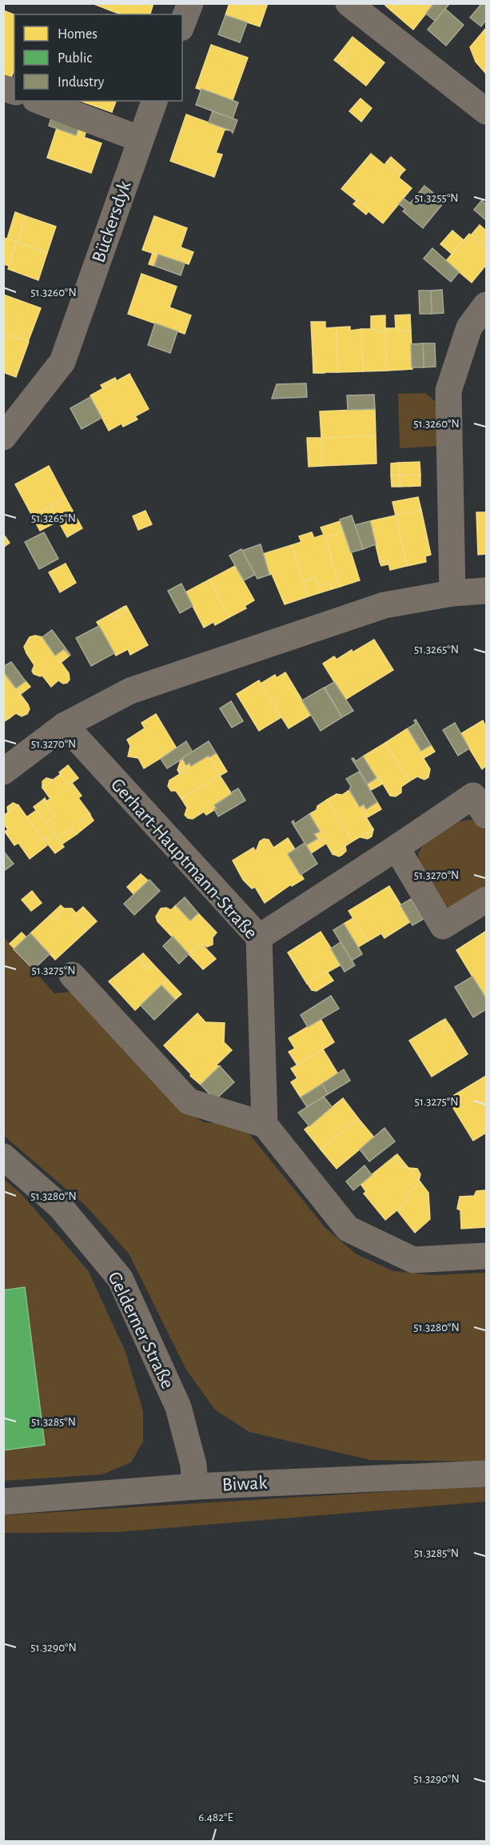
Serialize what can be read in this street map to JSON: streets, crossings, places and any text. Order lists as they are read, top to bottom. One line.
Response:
{"streets":{"street":["Bückersdyk","Gerhart-Hauptmann-Straße","Gelderner Straße","Biwak"]},"crossings":[["Gelderner Straße","Biwak"]],"legend":["Homes","Public","Industry"],"coordinates":["51.3255°N","51.3260°N","51.3265°N","51.3270°N","51.3275°N","51.3280°N","51.3285°N","51.3290°N","6.482°E"]}
